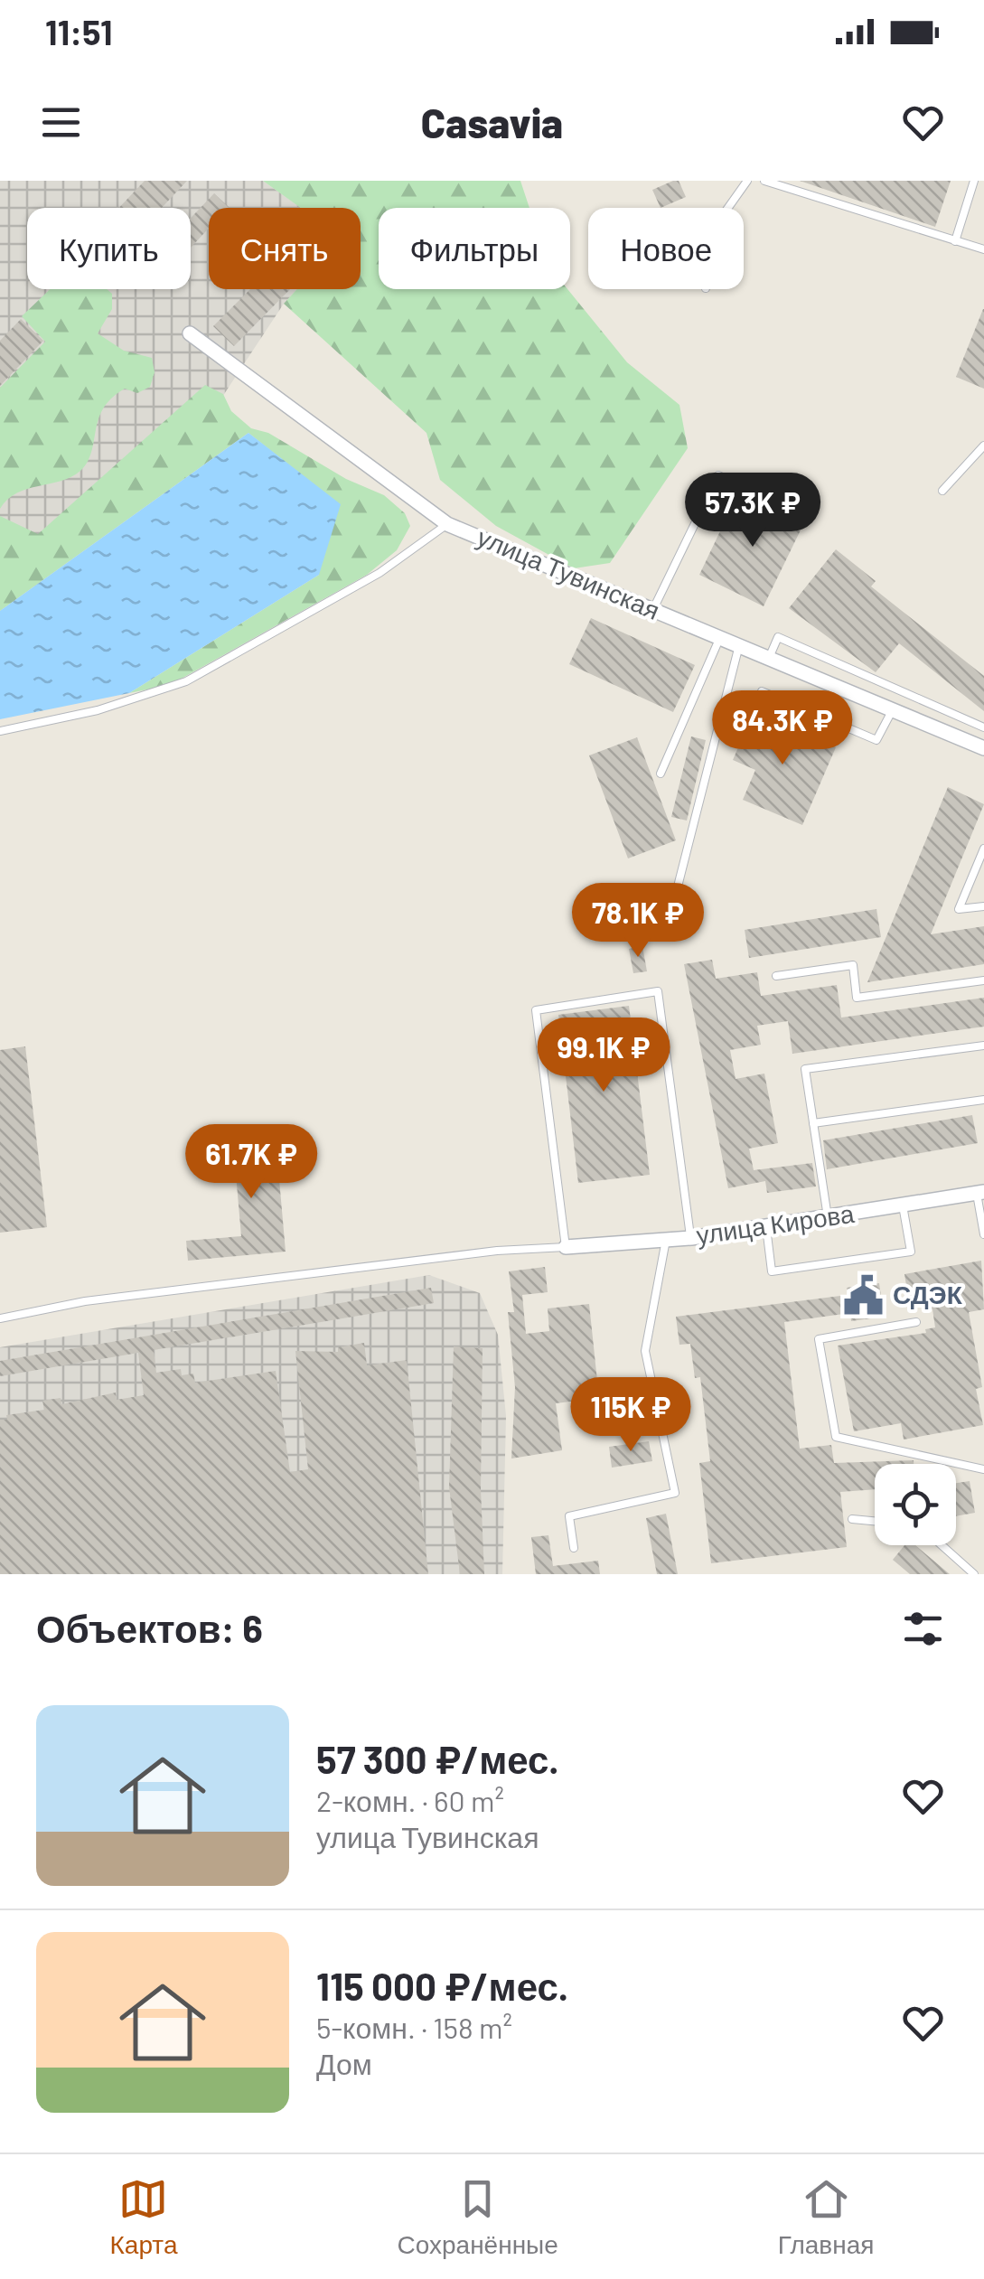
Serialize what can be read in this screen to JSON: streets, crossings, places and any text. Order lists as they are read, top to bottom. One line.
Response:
{"streets":{"street":["улица Тувинская","улица Кирова"]},"places":{"public building":["СДЭК"]},"page":{"status":"11:51","header":"Casavia","chip":["Купить","Снять","Фильтры","Новое"],"price":["57.3K ₽","84.3K ₽","78.1K ₽","99.1K ₽","61.7K ₽","115K ₽"],"heading":"Объектов: 6","list":[{"name":"57 300 ₽/мес.","note":"2-комн. · 60 m² · улица Тувинская"},{"name":"115 000 ₽/мес.","note":"5-комн. · 158 m² · Дом"}],"tabs":["Карта","Сохранённые","Главная"]}}
